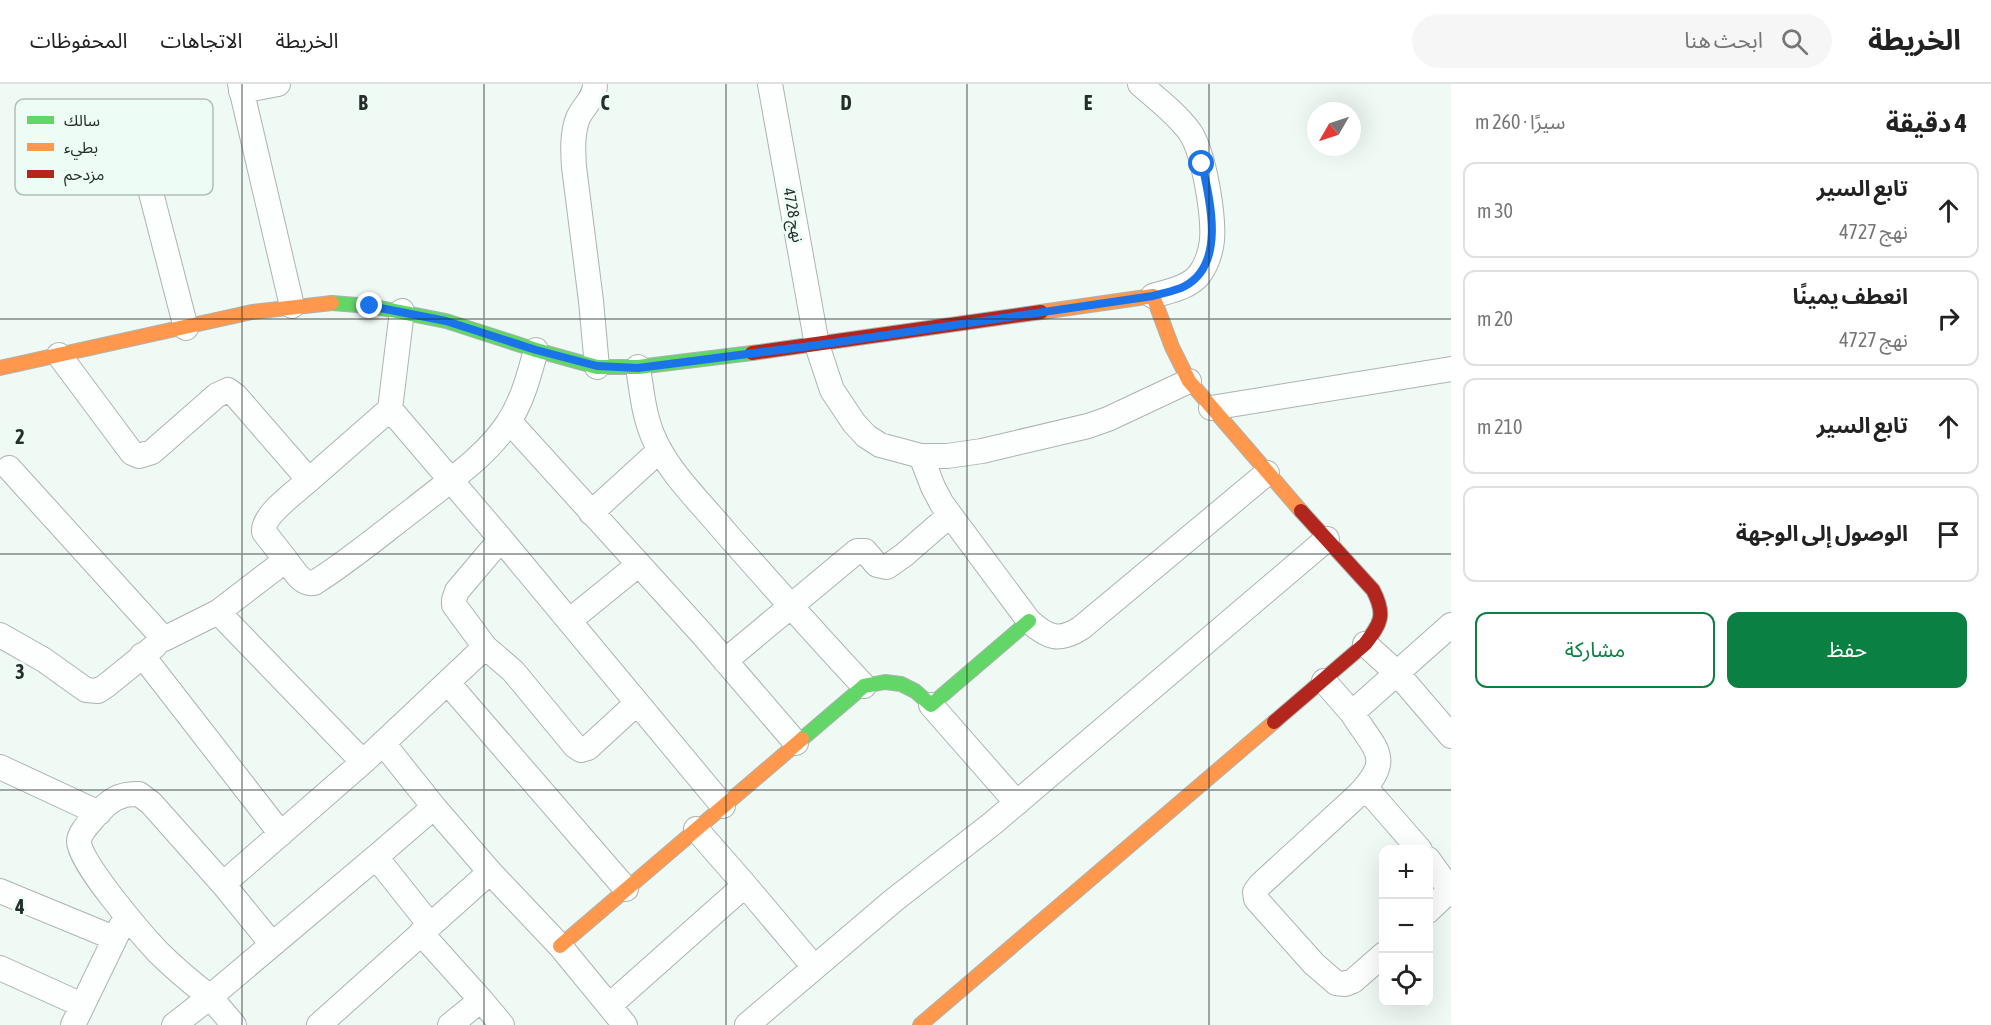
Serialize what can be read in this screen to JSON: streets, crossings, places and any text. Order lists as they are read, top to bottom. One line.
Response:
{"streets":{"street":["نهج 4728"]},"legend":["سالك","بطيء","مزدحم"],"north":"bottom left","page":{"header":"الخريطة","search":"ابحث هنا","nav":["الخريطة","الاتجاهات","المحفوظات"],"heading":["4 دقيقة","سيرًا · 260 m"],"list":[["تابع السير","نهج 4727","30 m"],["انعطف يمينًا","نهج 4727","20 m"],["تابع السير","210 m"],"الوصول إلى الوجهة"],"buttons":["حفظ","مشاركة"],"map_buttons":["+","−"]},"grid":{"columns":["B","C","D","E"],"rows":["2","3","4"]}}
